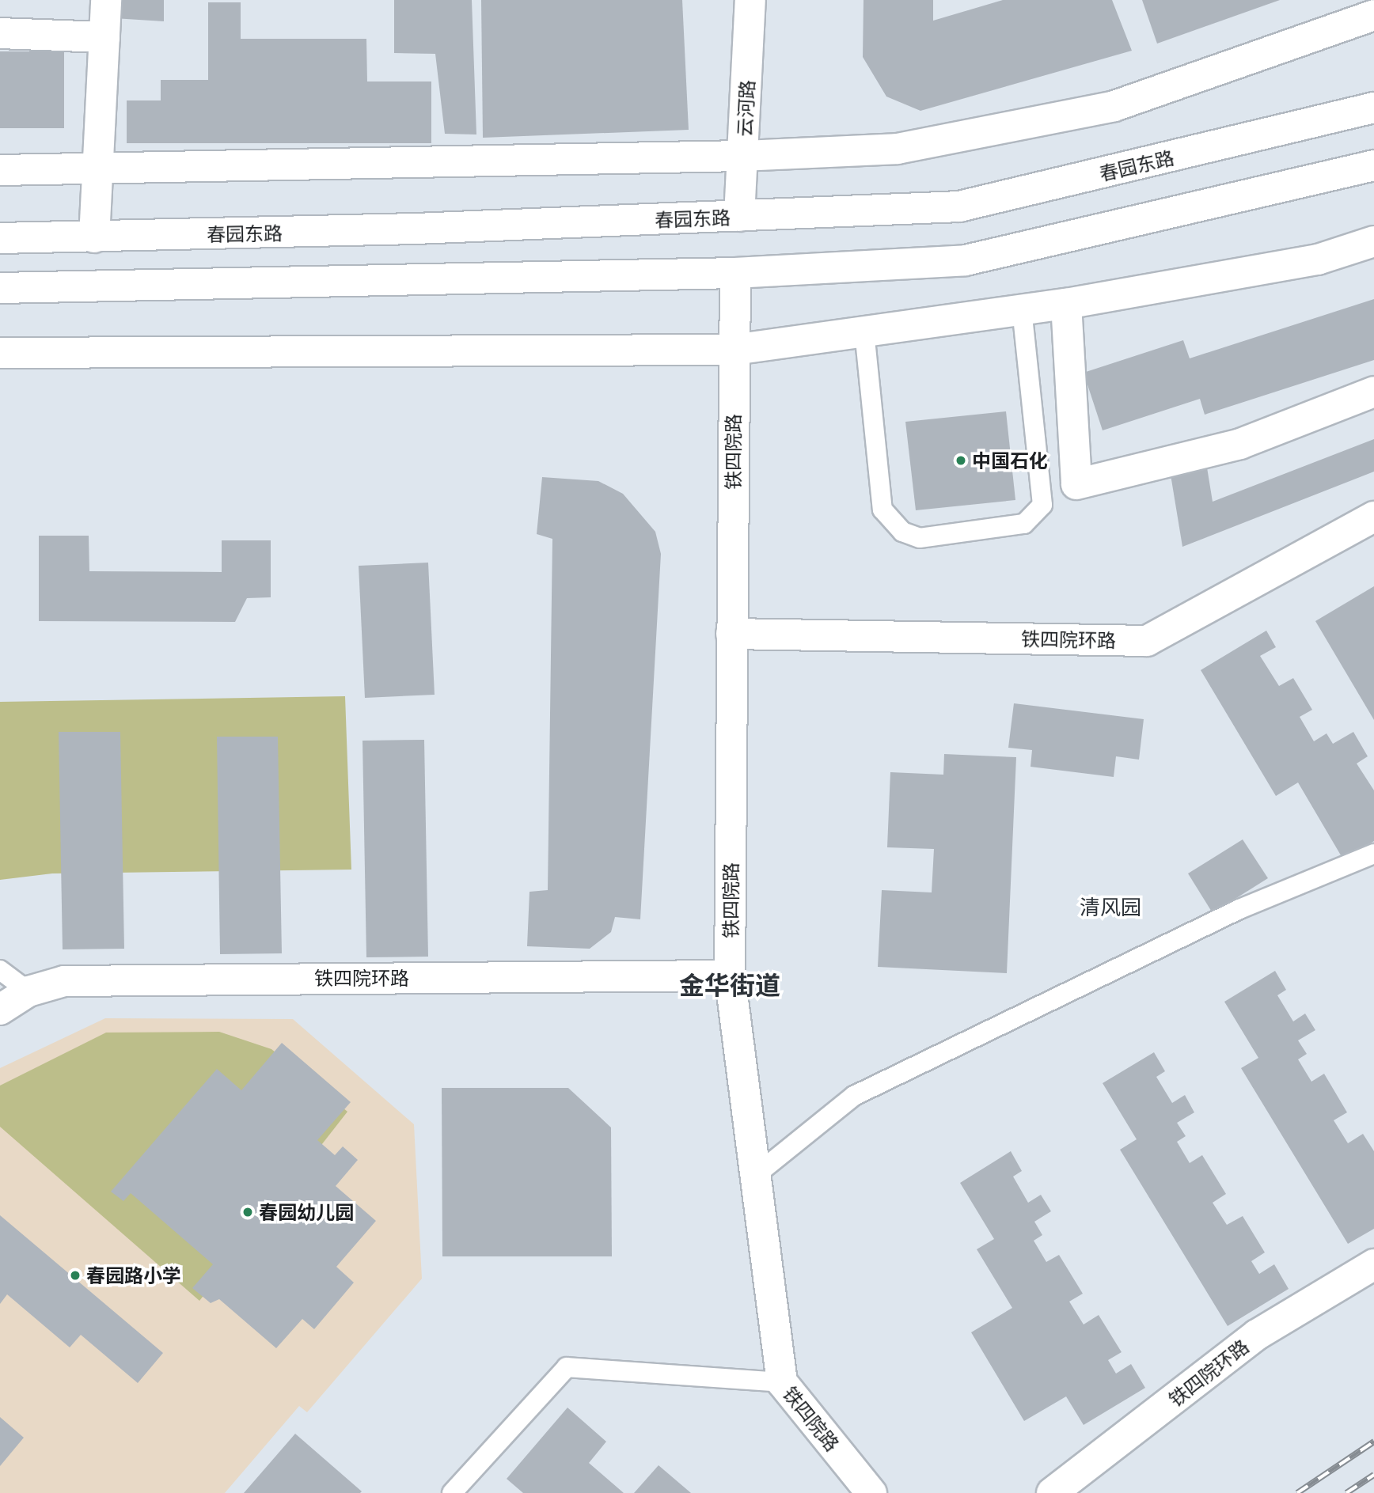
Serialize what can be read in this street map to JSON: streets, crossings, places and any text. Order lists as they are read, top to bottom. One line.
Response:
{"streets":{"street":["云河路","春园东路","铁四院路","铁四院环路"]},"crossings":[["云河路","春园东路"],["铁四院路","铁四院环路"]],"districts":["清风园","金华街道"],"places":["中国石化","春园幼儿园","春园路小学"]}
